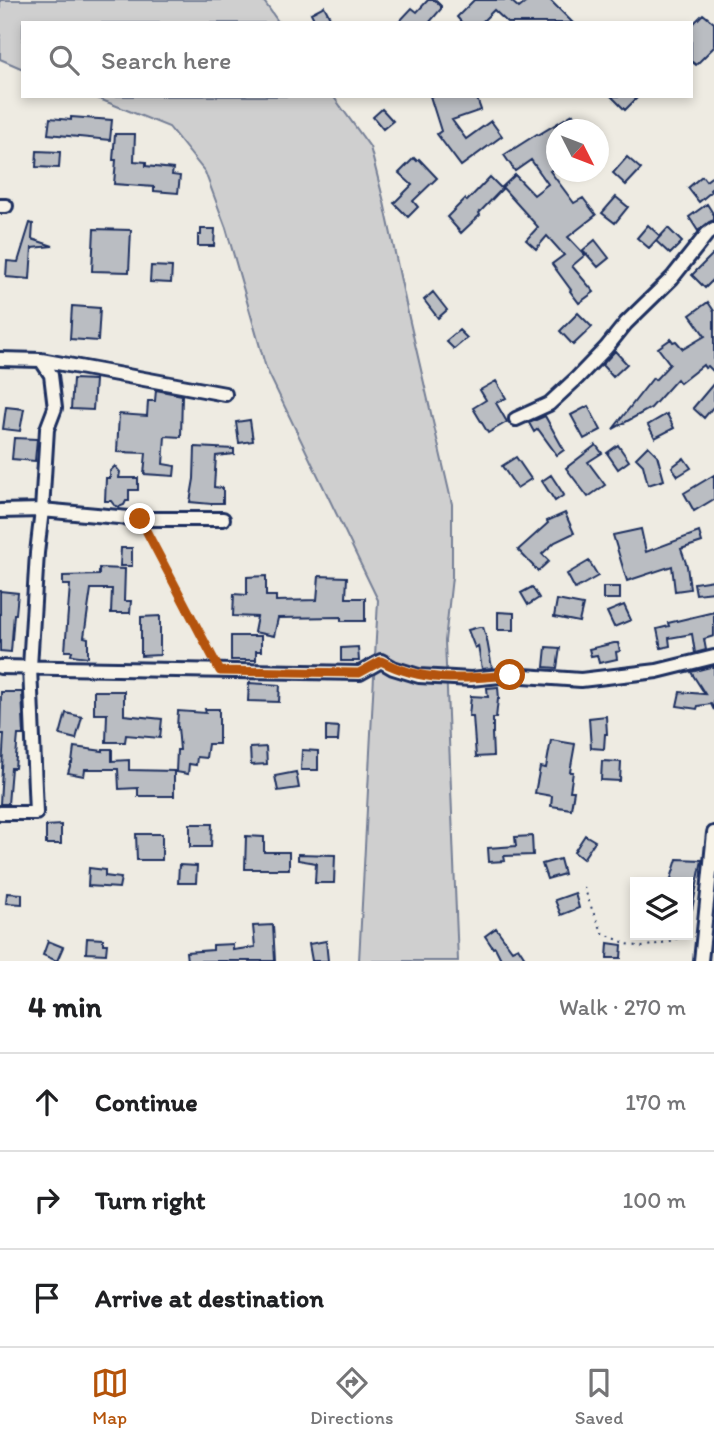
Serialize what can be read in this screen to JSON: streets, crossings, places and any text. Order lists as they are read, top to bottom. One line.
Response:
{"north":"bottom right","page":{"search":"Search here","heading":["4 min","Walk · 270 m"],"list":[["Continue","170 m"],["Turn right","100 m"],"Arrive at destination"],"nav":["Map","Directions","Saved"]}}
